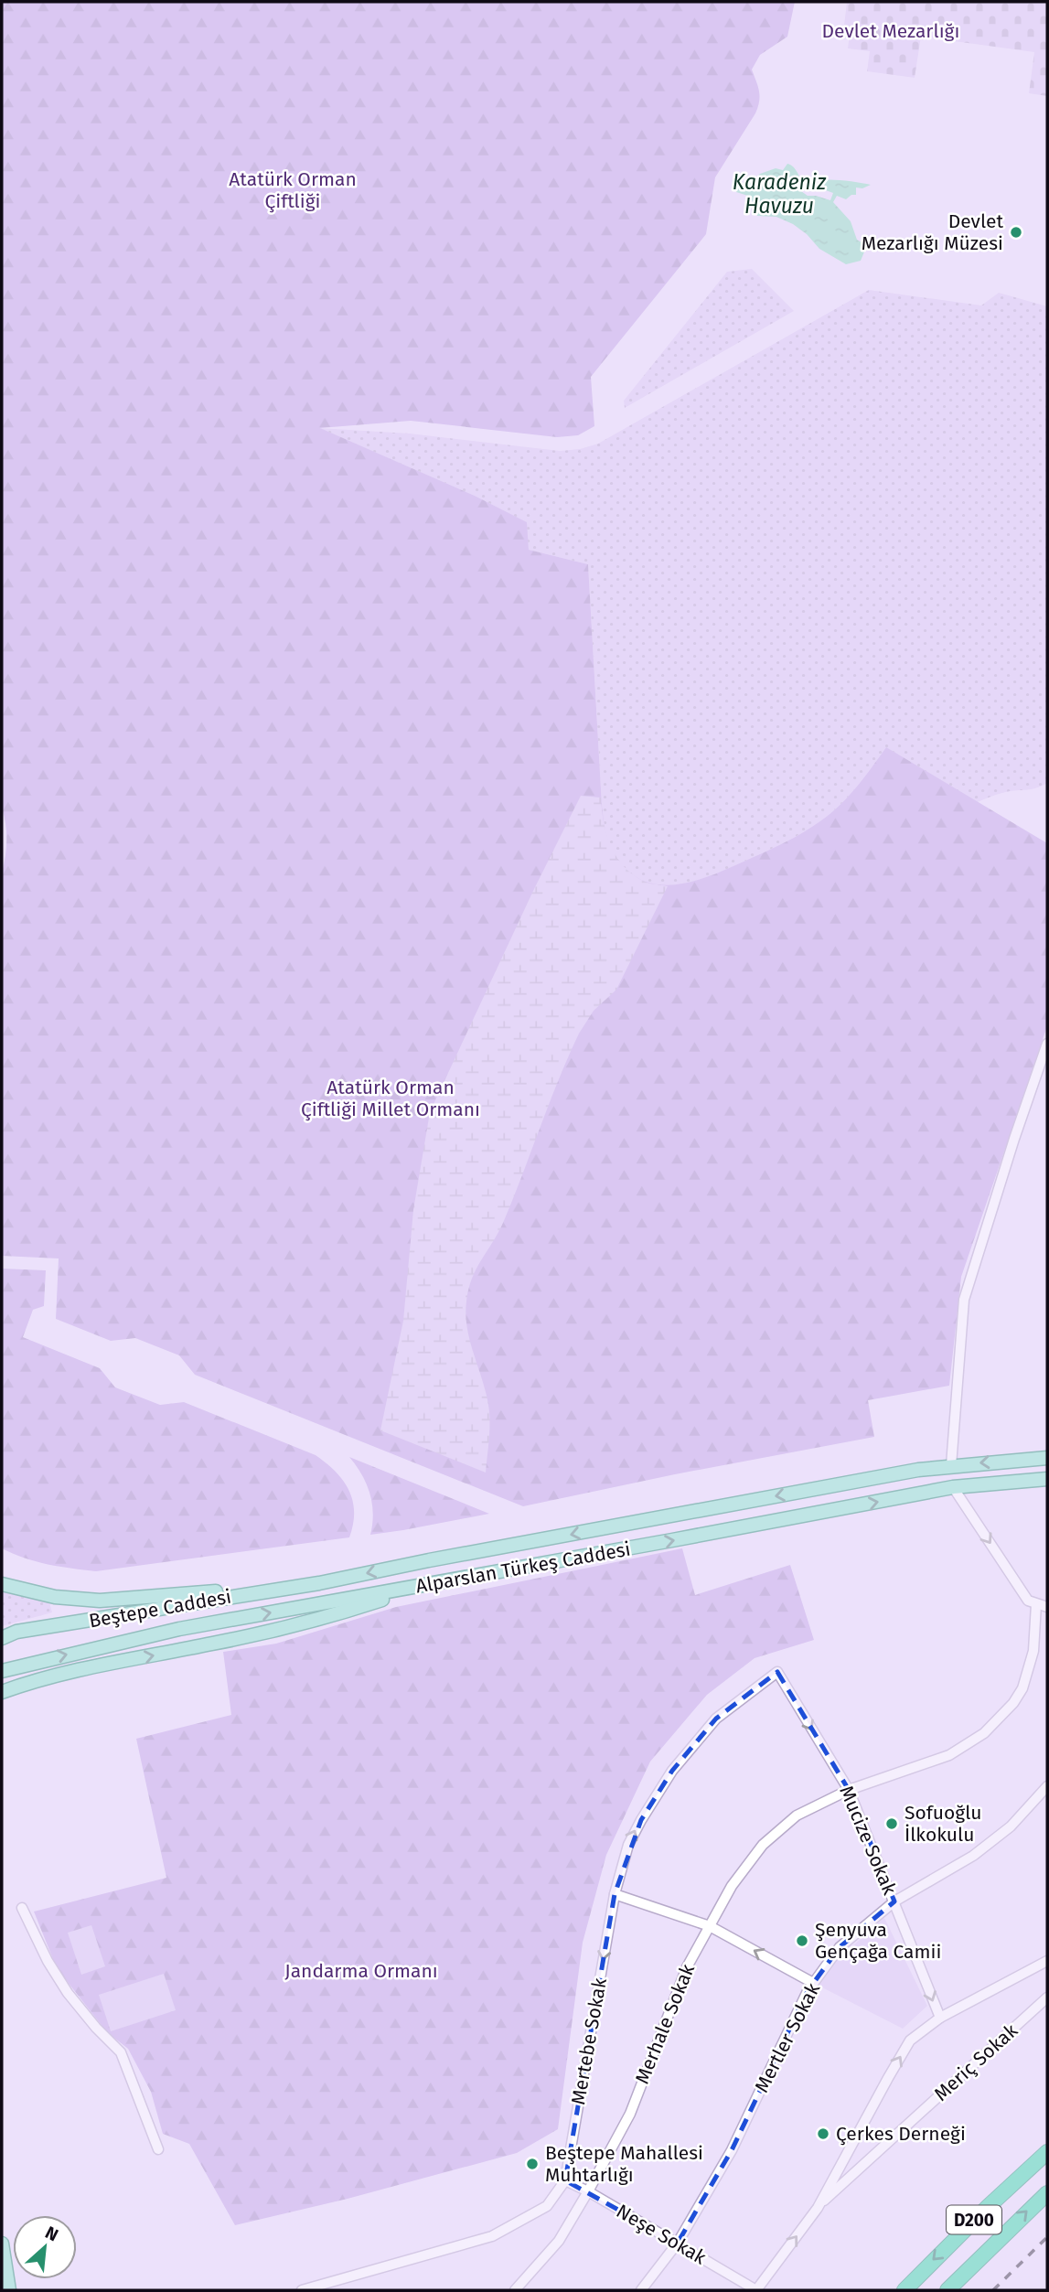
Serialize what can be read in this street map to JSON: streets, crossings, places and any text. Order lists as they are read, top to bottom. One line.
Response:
{"streets":{"highway":["D200"],"main road":["Alparslan Türkeş Caddesi","Beştepe Caddesi"],"street":["Mucize Sokak","Merhale Sokak","Mertler Sokak","Mertebe Sokak","Meriç Sokak","Neşe Sokak"]},"crossings":[["Alparslan Türkeş Caddesi","Beştepe Caddesi"],["Mucize Sokak","Merhale Sokak"],["Mucize Sokak","Mertler Sokak"],["Mucize Sokak","Mertebe Sokak"],["Merhale Sokak","Neşe Sokak"],["Mertler Sokak","Neşe Sokak"],["Mertebe Sokak","Neşe Sokak"]],"one_way":["Mucize Sokak"],"water":["Karadeniz Havuzu"],"parks":["Devlet Mezarlığı","Atatürk Orman Çiftliği","Atatürk Orman Çiftliği Millet Ormanı","Jandarma Ormanı"],"places":["Devlet Mezarlığı Müzesi","Sofuoğlu İlkokulu","Şenyuva Gençağa Camii","Çerkes Derneği","Beştepe Mahallesi Muhtarlığı"],"north":"top right"}
